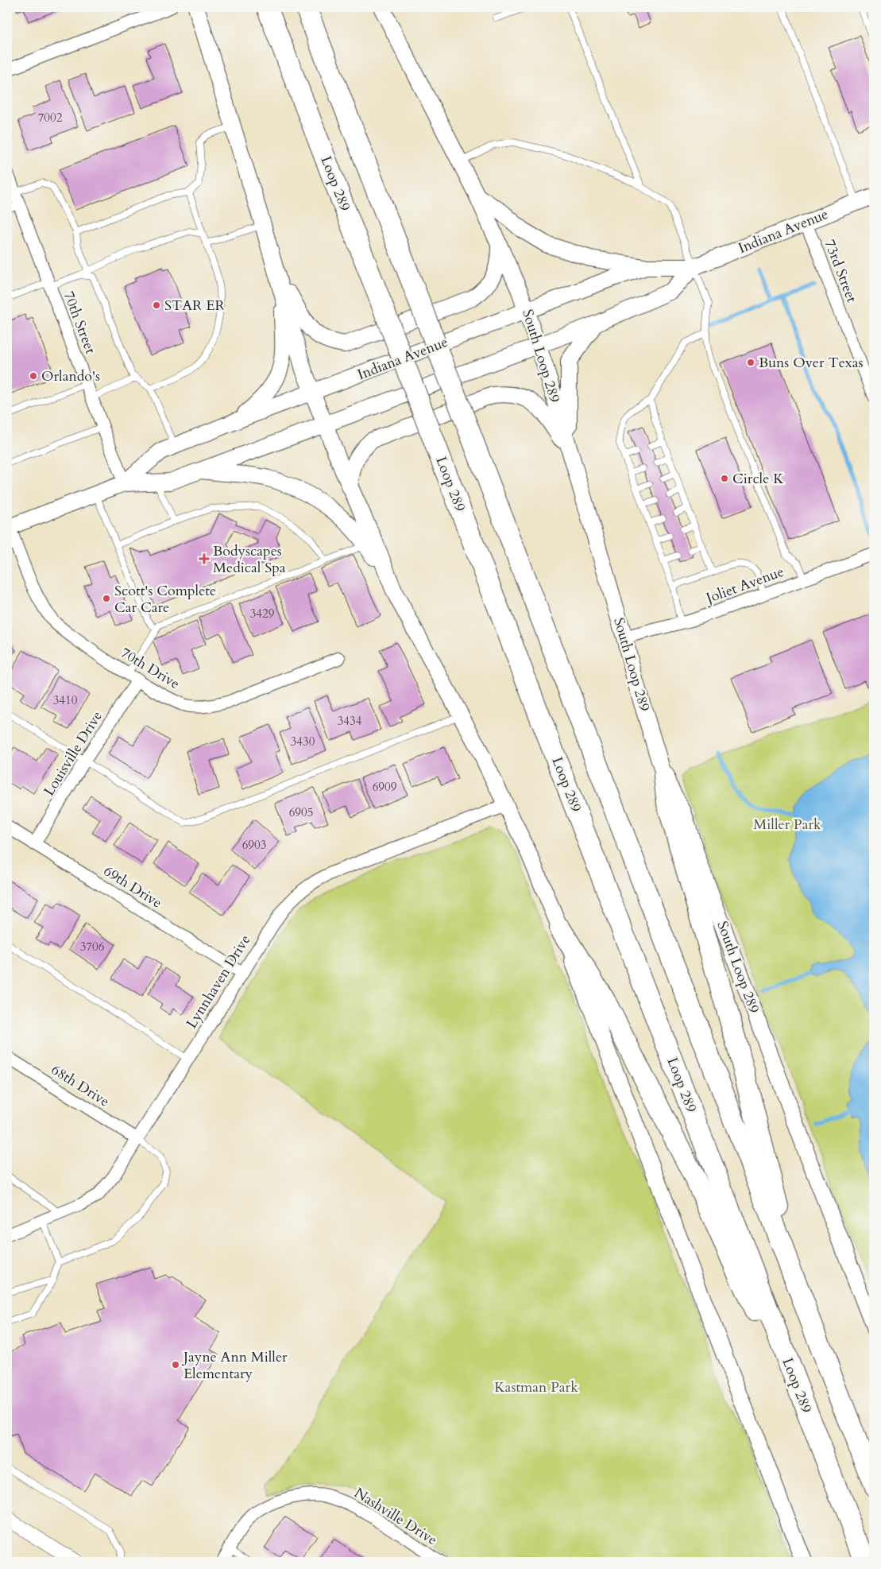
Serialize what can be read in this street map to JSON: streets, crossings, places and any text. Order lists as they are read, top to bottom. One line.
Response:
{"streets":{"highway":["Loop 289"],"main road":["Indiana Avenue","South Loop 289"],"street":["73rd Street","70th Street","Joliet Avenue","70th Drive","Louisville Drive","69th Drive","Lynnhaven Drive","68th Drive","Nashville Drive"]},"crossings":[["Indiana Avenue","73rd Street"],["Indiana Avenue","70th Street"],["Indiana Avenue","South Loop 289"],["Indiana Avenue","70th Drive"],["South Loop 289","Joliet Avenue"],["70th Drive","Louisville Drive"],["Louisville Drive","69th Drive"],["69th Drive","Lynnhaven Drive"],["Lynnhaven Drive","68th Drive"]],"parks":["Miller Park","Kastman Park"],"places":{"other":["STAR ER","Buns Over Texas","Orlando's","Circle K","Scott's Complete Car Care","Jayne Ann Miller Elementary"],"health":["Bodyscapes Medical Spa"]},"house_numbers":["7002","3429","3410","3434","3430","6909","6905","6903","3706"]}
